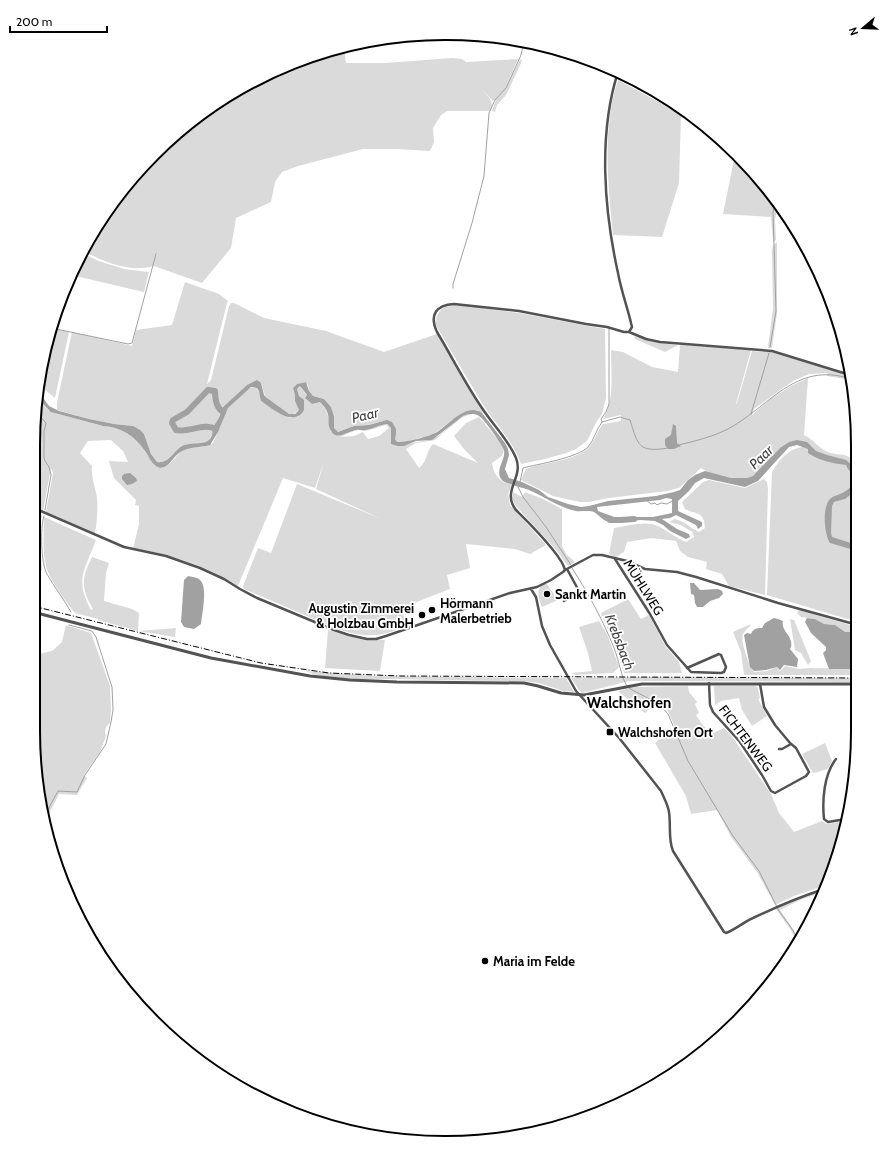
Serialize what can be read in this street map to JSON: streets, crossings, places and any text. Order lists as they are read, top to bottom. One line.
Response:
{"streets":{"street":["MÜHLWEG","FICHTENWEG"]},"districts":["Walchshofen"],"water":["Paar","Krebsbach"],"places":{"other":["Sankt Martin","Hörmann Malerbetrieb","Augustin Zimmerei & Holzbau GmbH","Maria im Felde"],"transit":["Walchshofen Ort"]},"scale_bar":"200 m","north":"left"}
